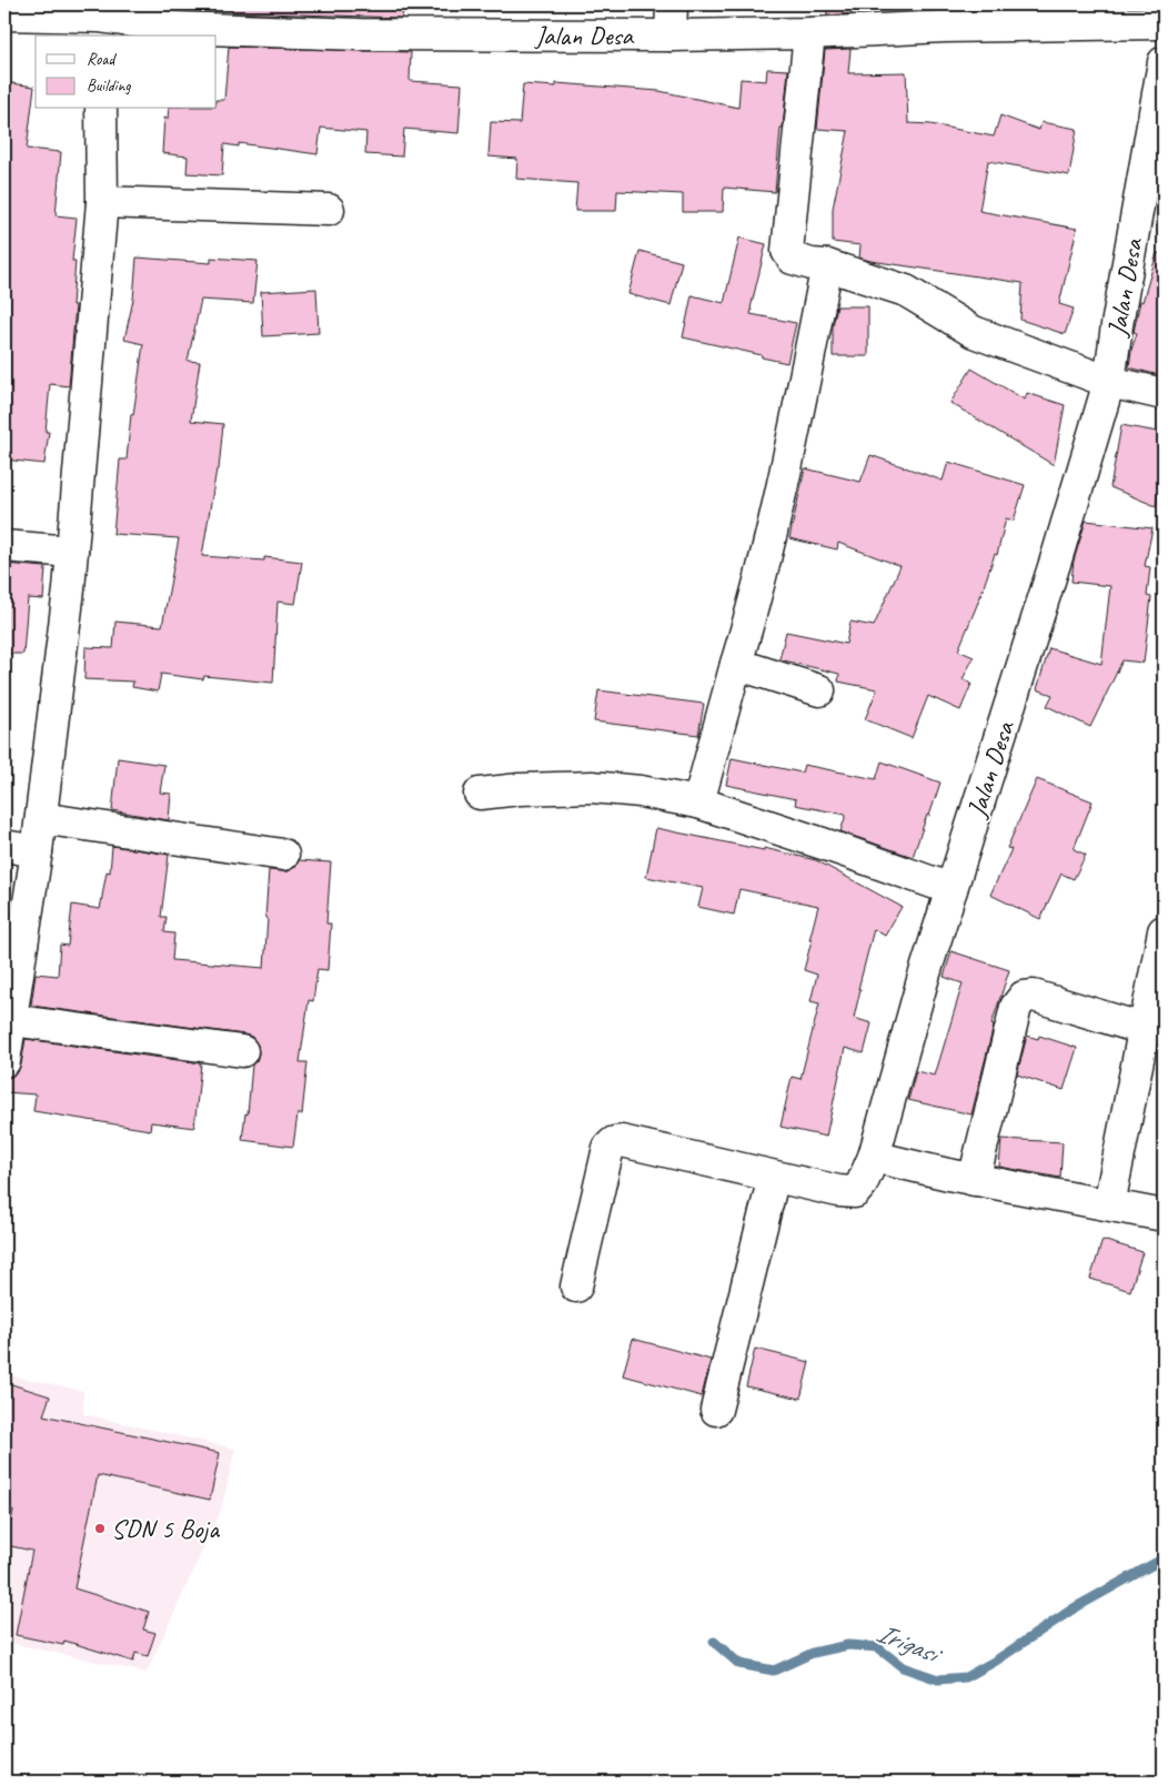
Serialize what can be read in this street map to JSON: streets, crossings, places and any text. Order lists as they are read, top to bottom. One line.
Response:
{"streets":{"street":["Jalan Desa"]},"water":["Irigasi"],"places":["SDN 5 Boja"],"legend":["Road","Building"]}
